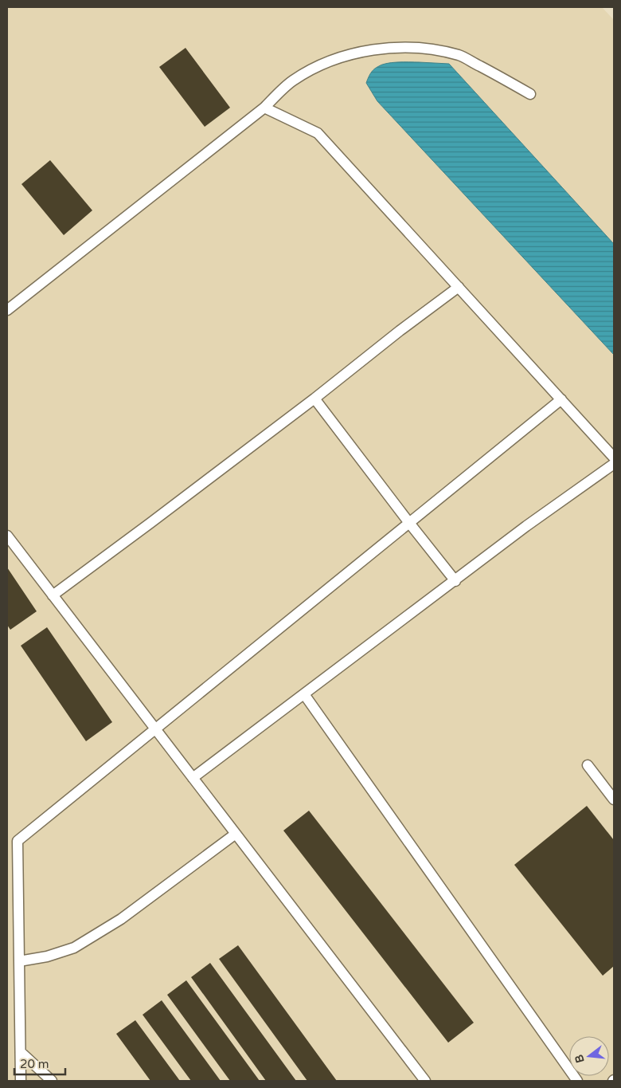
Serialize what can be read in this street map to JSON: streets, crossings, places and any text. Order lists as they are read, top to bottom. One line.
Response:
{"scale_bar":"20 m","north":"left"}
